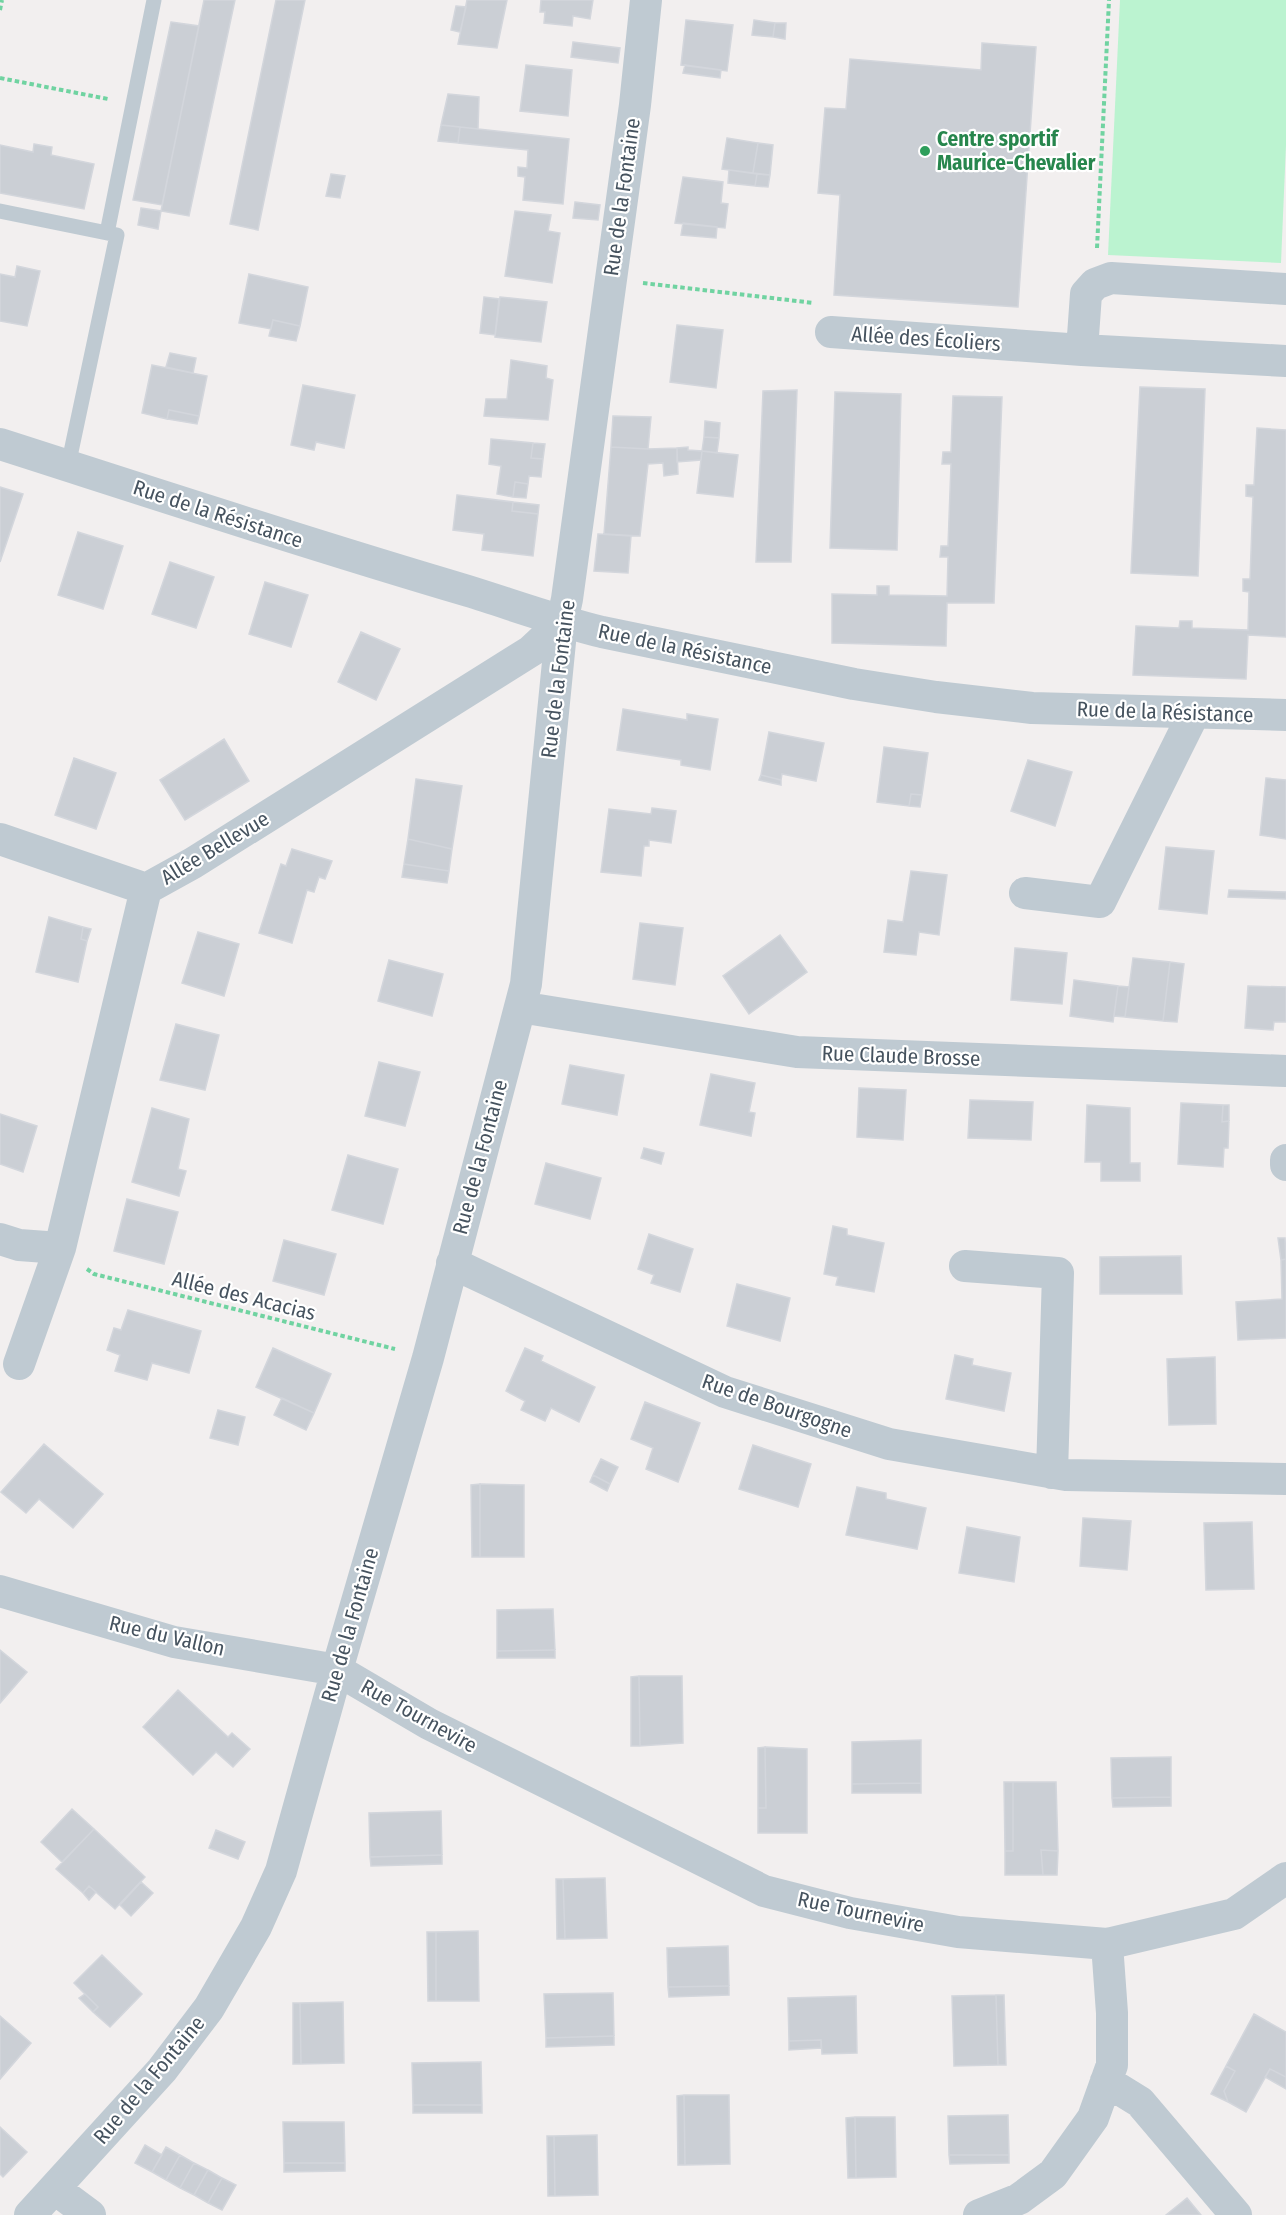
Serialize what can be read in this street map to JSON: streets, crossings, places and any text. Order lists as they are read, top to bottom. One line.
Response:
{"streets":{"street":["Rue de la Fontaine","Allée des Écoliers","Rue de la Résistance","Allée Bellevue","Rue Claude Brosse","Rue de Bourgogne","Rue du Vallon","Rue Tournevire"],"path":["Allée des Acacias"]},"crossings":[["Rue de la Fontaine","Allée des Écoliers"],["Rue de la Fontaine","Rue de la Résistance"],["Rue de la Fontaine","Allée Bellevue"],["Rue de la Fontaine","Rue Claude Brosse"],["Rue de la Fontaine","Allée des Acacias"],["Rue de la Fontaine","Rue de Bourgogne"],["Rue de la Fontaine","Rue du Vallon"],["Rue de la Fontaine","Rue Tournevire"],["Rue de la Résistance","Allée Bellevue"],["Allée Bellevue","Allée des Acacias"],["Rue du Vallon","Rue Tournevire"]],"places":["Centre sportif Maurice-Chevalier"]}
